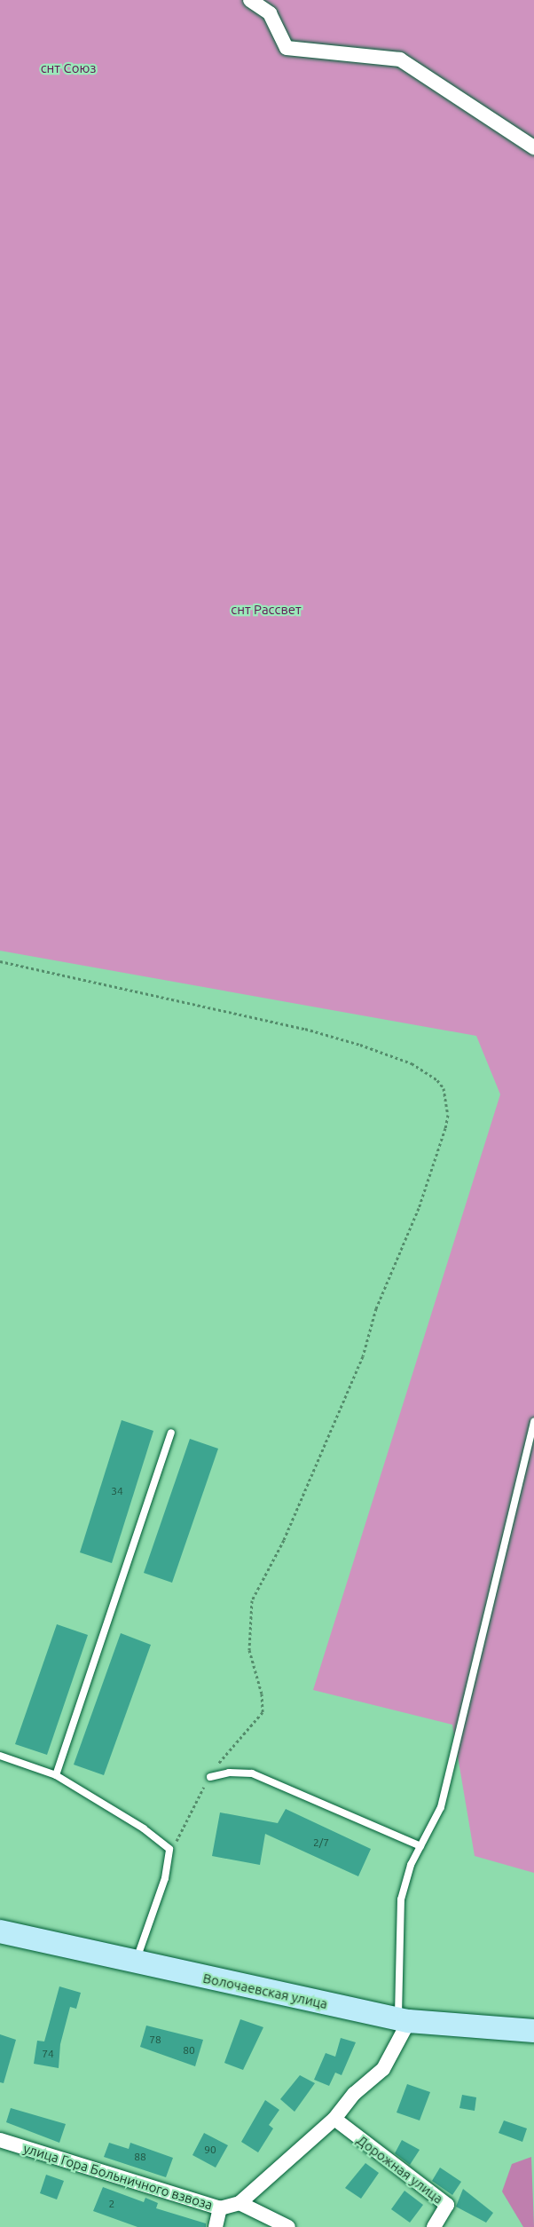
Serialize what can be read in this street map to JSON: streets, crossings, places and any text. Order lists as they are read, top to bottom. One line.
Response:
{"streets":{"main road":["Волочаевская улица"],"street":["Дорожная улица","улица Гора Больничного взвоза"]},"crossings":[["Волочаевская улица","улица Гора Больничного взвоза"],["Дорожная улица","улица Гора Больничного взвоза"]],"parks":["снт Союз","снт Рассвет"],"house_numbers":["34","2/7","78","80","74","90","88","2"]}
